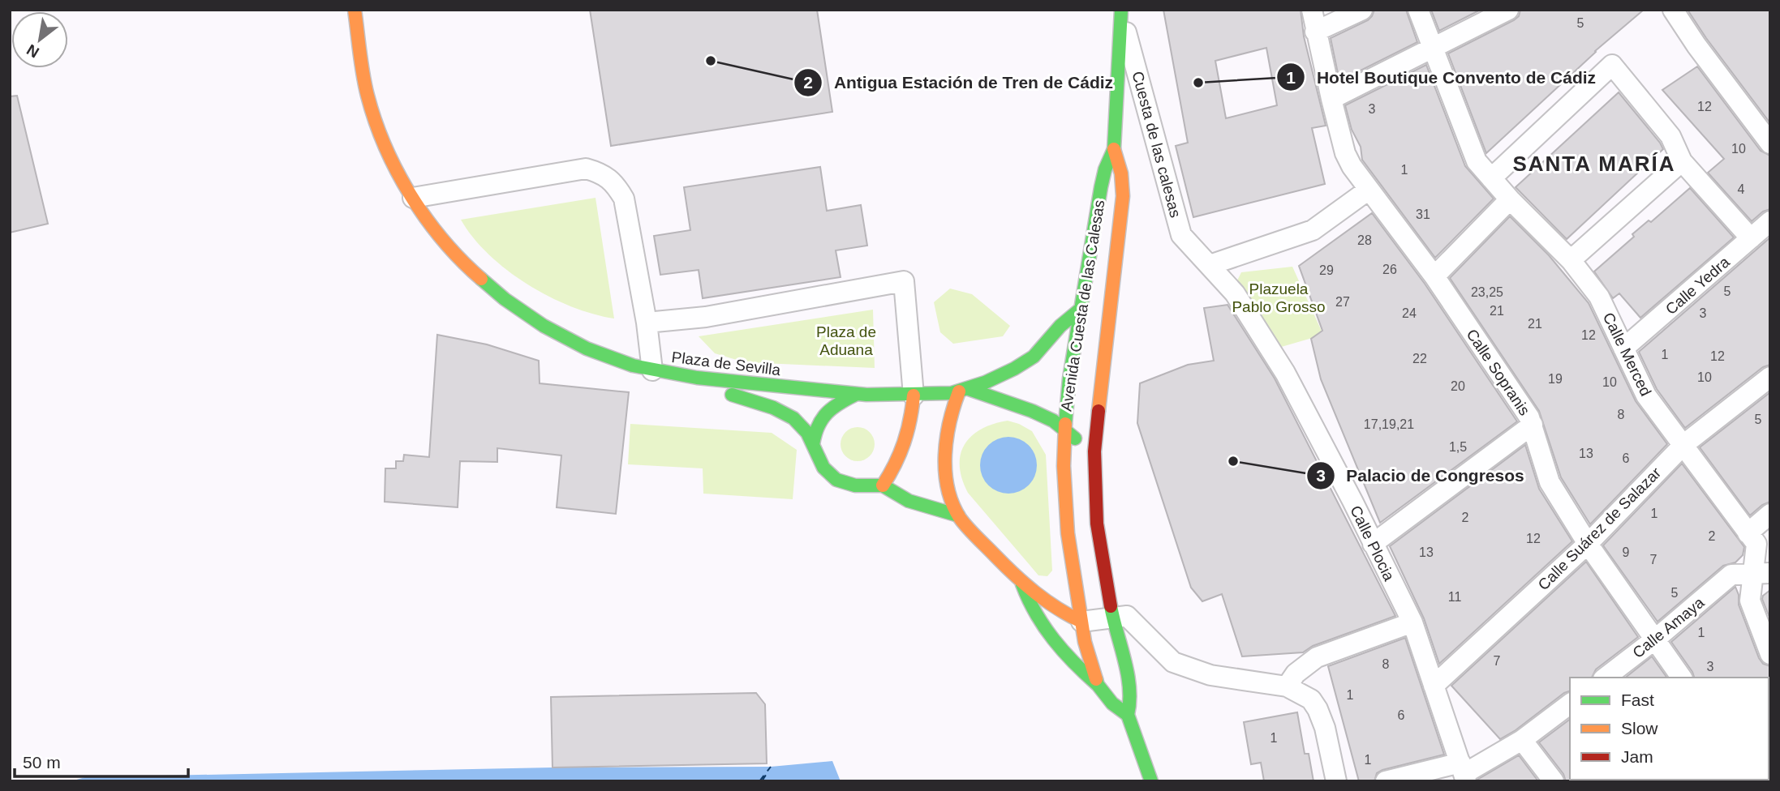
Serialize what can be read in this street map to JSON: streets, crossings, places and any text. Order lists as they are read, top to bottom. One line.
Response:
{"streets":{"main road":["Avenida Cuesta de las Calesas","Plaza de Sevilla"],"street":["Cuesta de las calesas","Calle Yedra","Calle Merced","Calle Sopranis","Calle Suárez de Salazar","Calle Plocia","Calle Amaya"]},"crossings":[["Cuesta de las calesas","Avenida Cuesta de las Calesas"],["Cuesta de las calesas","Calle Plocia"],["Calle Yedra","Calle Merced"],["Avenida Cuesta de las Calesas","Plaza de Sevilla"],["Calle Merced","Calle Suárez de Salazar"],["Calle Sopranis","Calle Suárez de Salazar"],["Calle Sopranis","Calle Amaya"],["Calle Suárez de Salazar","Calle Plocia"]],"districts":["SANTA MARÍA"],"parks":["Plazuela Pablo Grosso","Plaza de Aduana"],"places":["Antigua Estación de Tren de Cádiz","Hotel Boutique Convento de Cádiz","Palacio de Congresos"],"house_numbers":["5","12","3","10","1","4","31","28","26","29","5","23,25","27","21","24","3","21","12","1","12","22","10","19","10","20","8","5","17,19,21","1,5","13","6","1","2","2","12","13","9","7","5","11","1","7","8","3","1","6","1","1"],"legend":["Fast","Slow","Jam"],"scale_bar":"50 m","north":"bottom left"}
